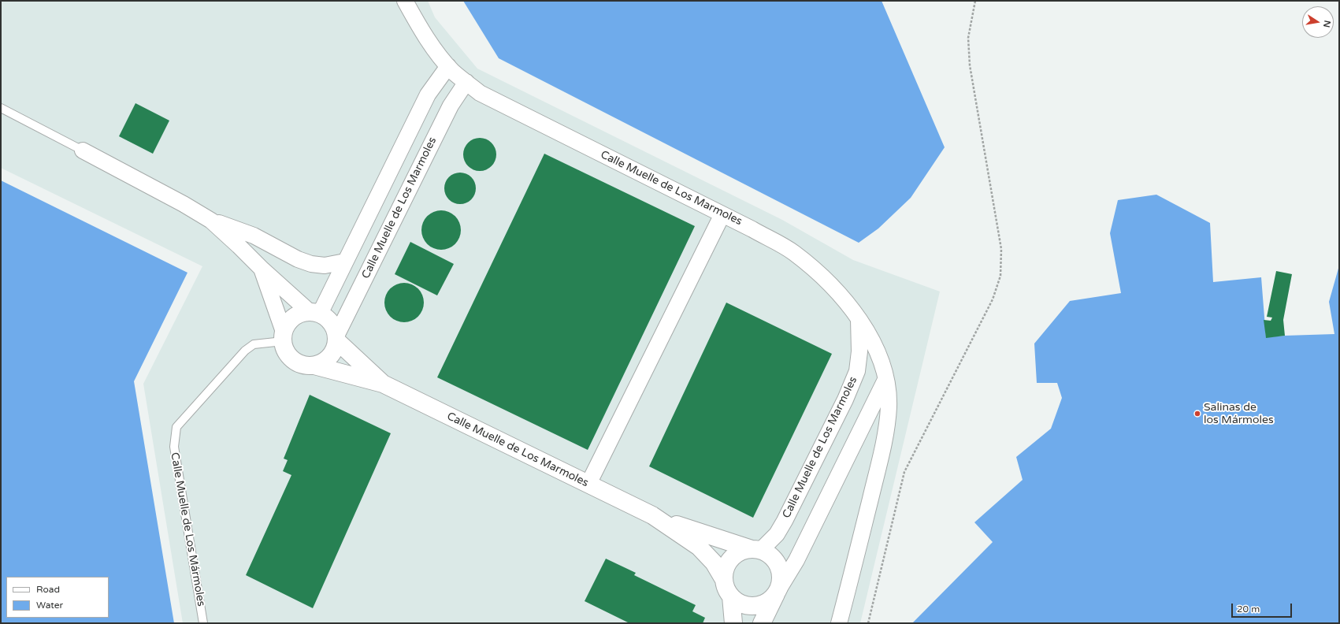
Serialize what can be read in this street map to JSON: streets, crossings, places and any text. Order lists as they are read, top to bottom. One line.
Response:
{"streets":{"street":["Calle Muelle de Los Marmoles"],"lane":["Calle Muelle de Los Mármoles"]},"crossings":[["Calle Muelle de Los Marmoles","Calle Muelle de Los Mármoles"]],"places":["Salinas de los Mármoles"],"legend":["Road","Water"],"scale_bar":"20 m","north":"right"}
